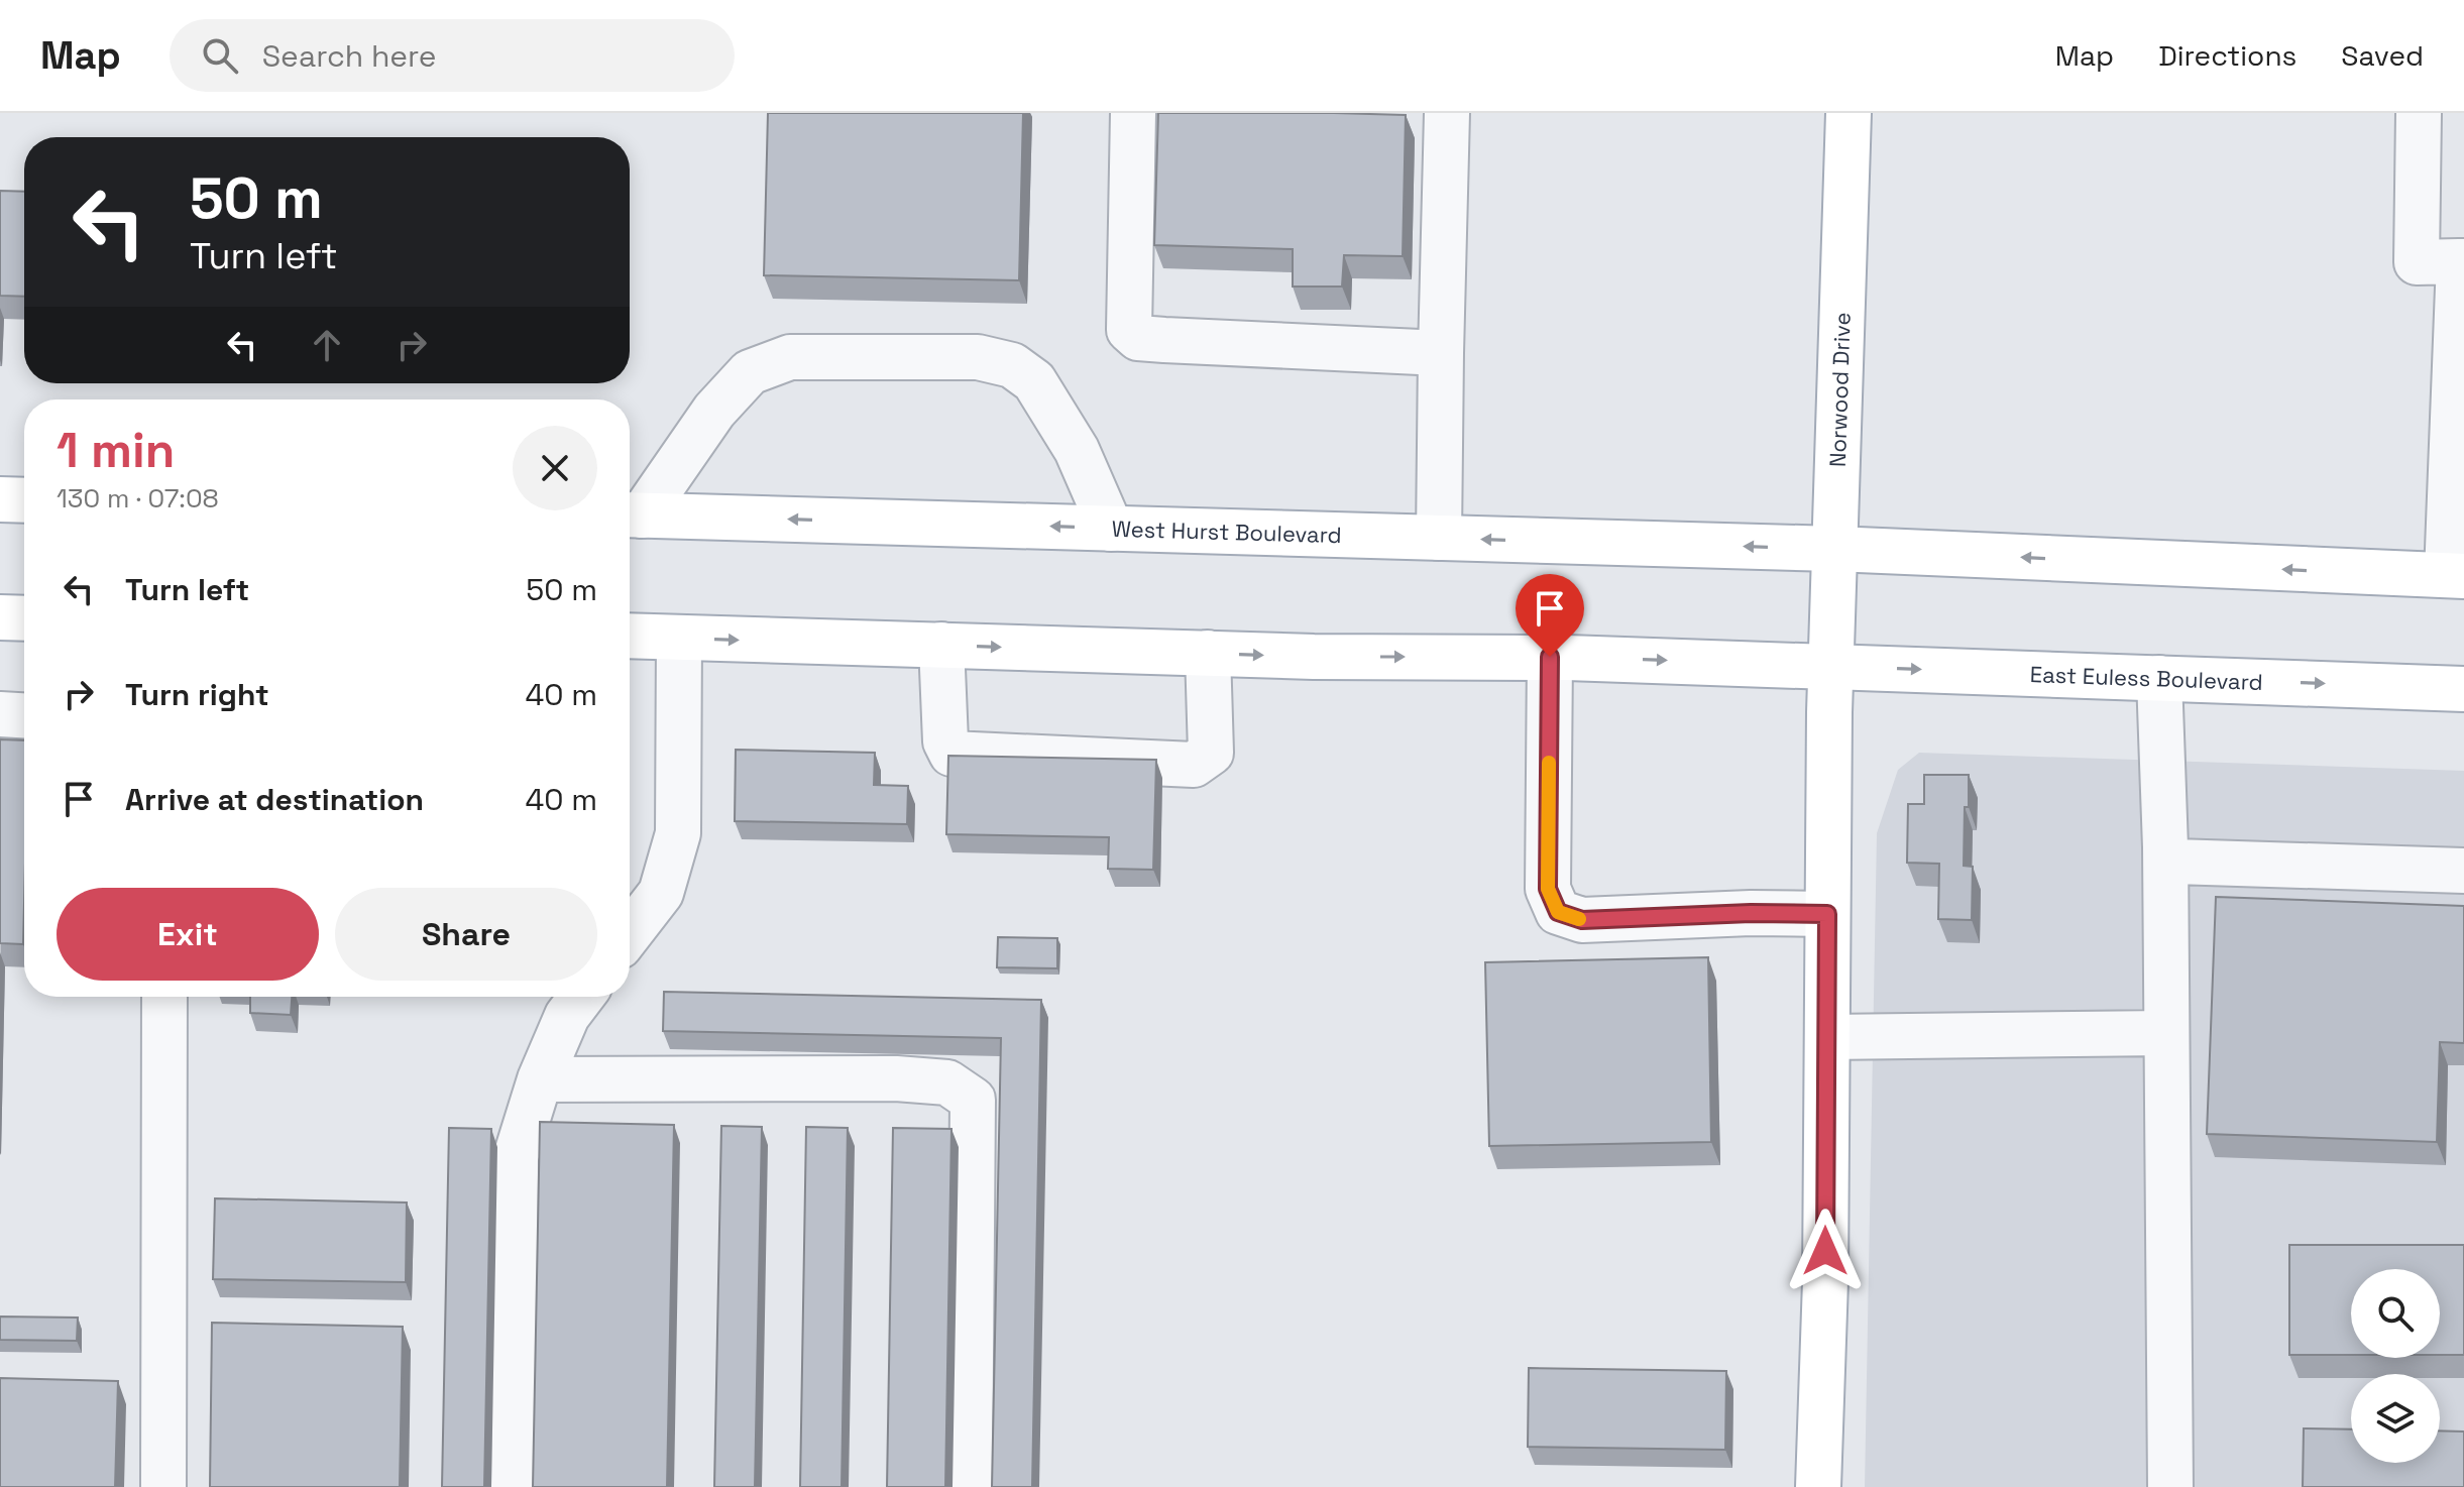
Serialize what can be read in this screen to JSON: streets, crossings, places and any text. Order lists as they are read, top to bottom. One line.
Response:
{"streets":{"main road":["Norwood Drive","West Hurst Boulevard","East Euless Boulevard"]},"crossings":[["Norwood Drive","West Hurst Boulevard"],["Norwood Drive","East Euless Boulevard"]],"page":{"header":"Map","search":"Search here","nav":["Map","Directions","Saved"],"turn":["50 m","Turn left"],"heading":["1 min","130 m · 07:08"],"list":[{"name":"Turn left","value":"50 m"},{"name":"Turn right","value":"40 m"},{"name":"Arrive at destination","value":"40 m"}],"buttons":["Exit","Share"]}}
